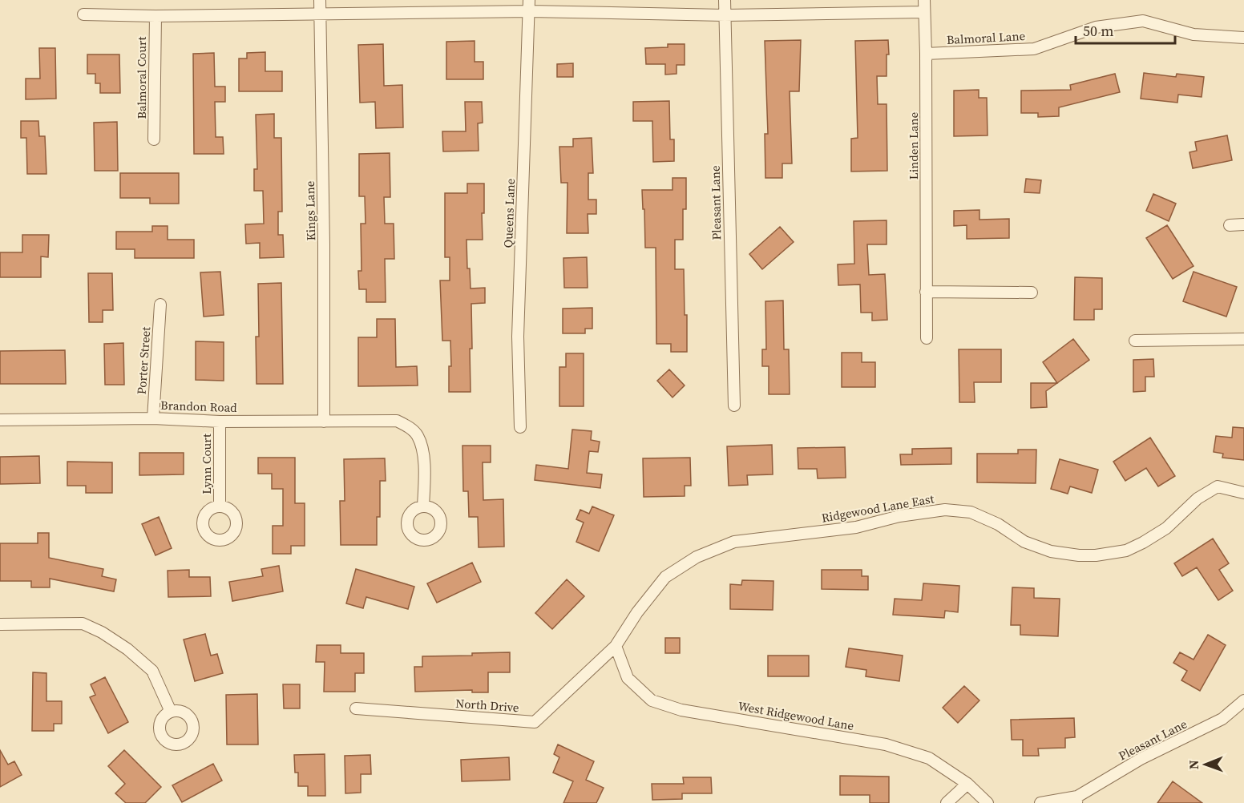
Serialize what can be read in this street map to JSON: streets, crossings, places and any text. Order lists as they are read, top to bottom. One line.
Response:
{"streets":{"street":["Balmoral Lane","Balmoral Court","Linden Lane","Pleasant Lane","Kings Lane","Queens Lane","Porter Street","Brandon Road","Lynn Court","Ridgewood Lane East","North Drive","West Ridgewood Lane"]},"crossings":[["Balmoral Lane","Linden Lane"],["Kings Lane","Brandon Road"],["Porter Street","Brandon Road"],["Brandon Road","Lynn Court"],["Ridgewood Lane East","North Drive"],["Ridgewood Lane East","West Ridgewood Lane"],["North Drive","West Ridgewood Lane"]],"scale_bar":"50 m","north":"left"}
